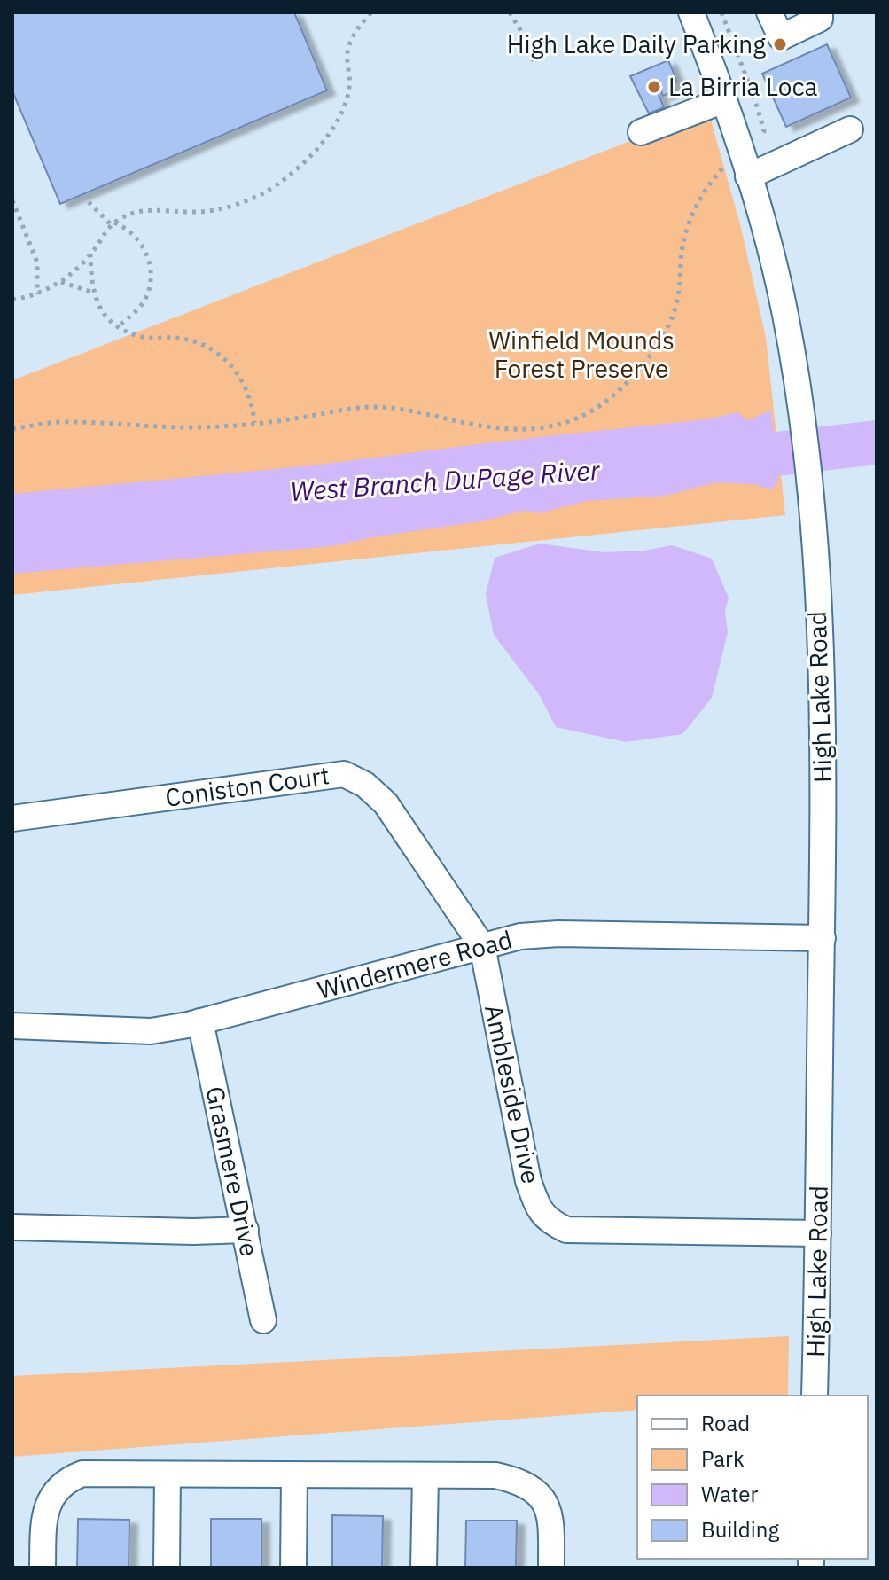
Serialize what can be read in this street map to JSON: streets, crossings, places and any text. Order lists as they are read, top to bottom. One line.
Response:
{"streets":{"street":["High Lake Road","Coniston Court","Windermere Road","Ambleside Drive","Grasmere Drive"]},"crossings":[["High Lake Road","Windermere Road"],["High Lake Road","Ambleside Drive"],["Coniston Court","Windermere Road"],["Coniston Court","Ambleside Drive"],["Windermere Road","Ambleside Drive"],["Windermere Road","Grasmere Drive"]],"water":["West Branch DuPage River"],"parks":["Winfield Mounds Forest Preserve"],"places":["High Lake Daily Parking","La Birria Loca"],"legend":["Road","Park","Water","Building"]}
